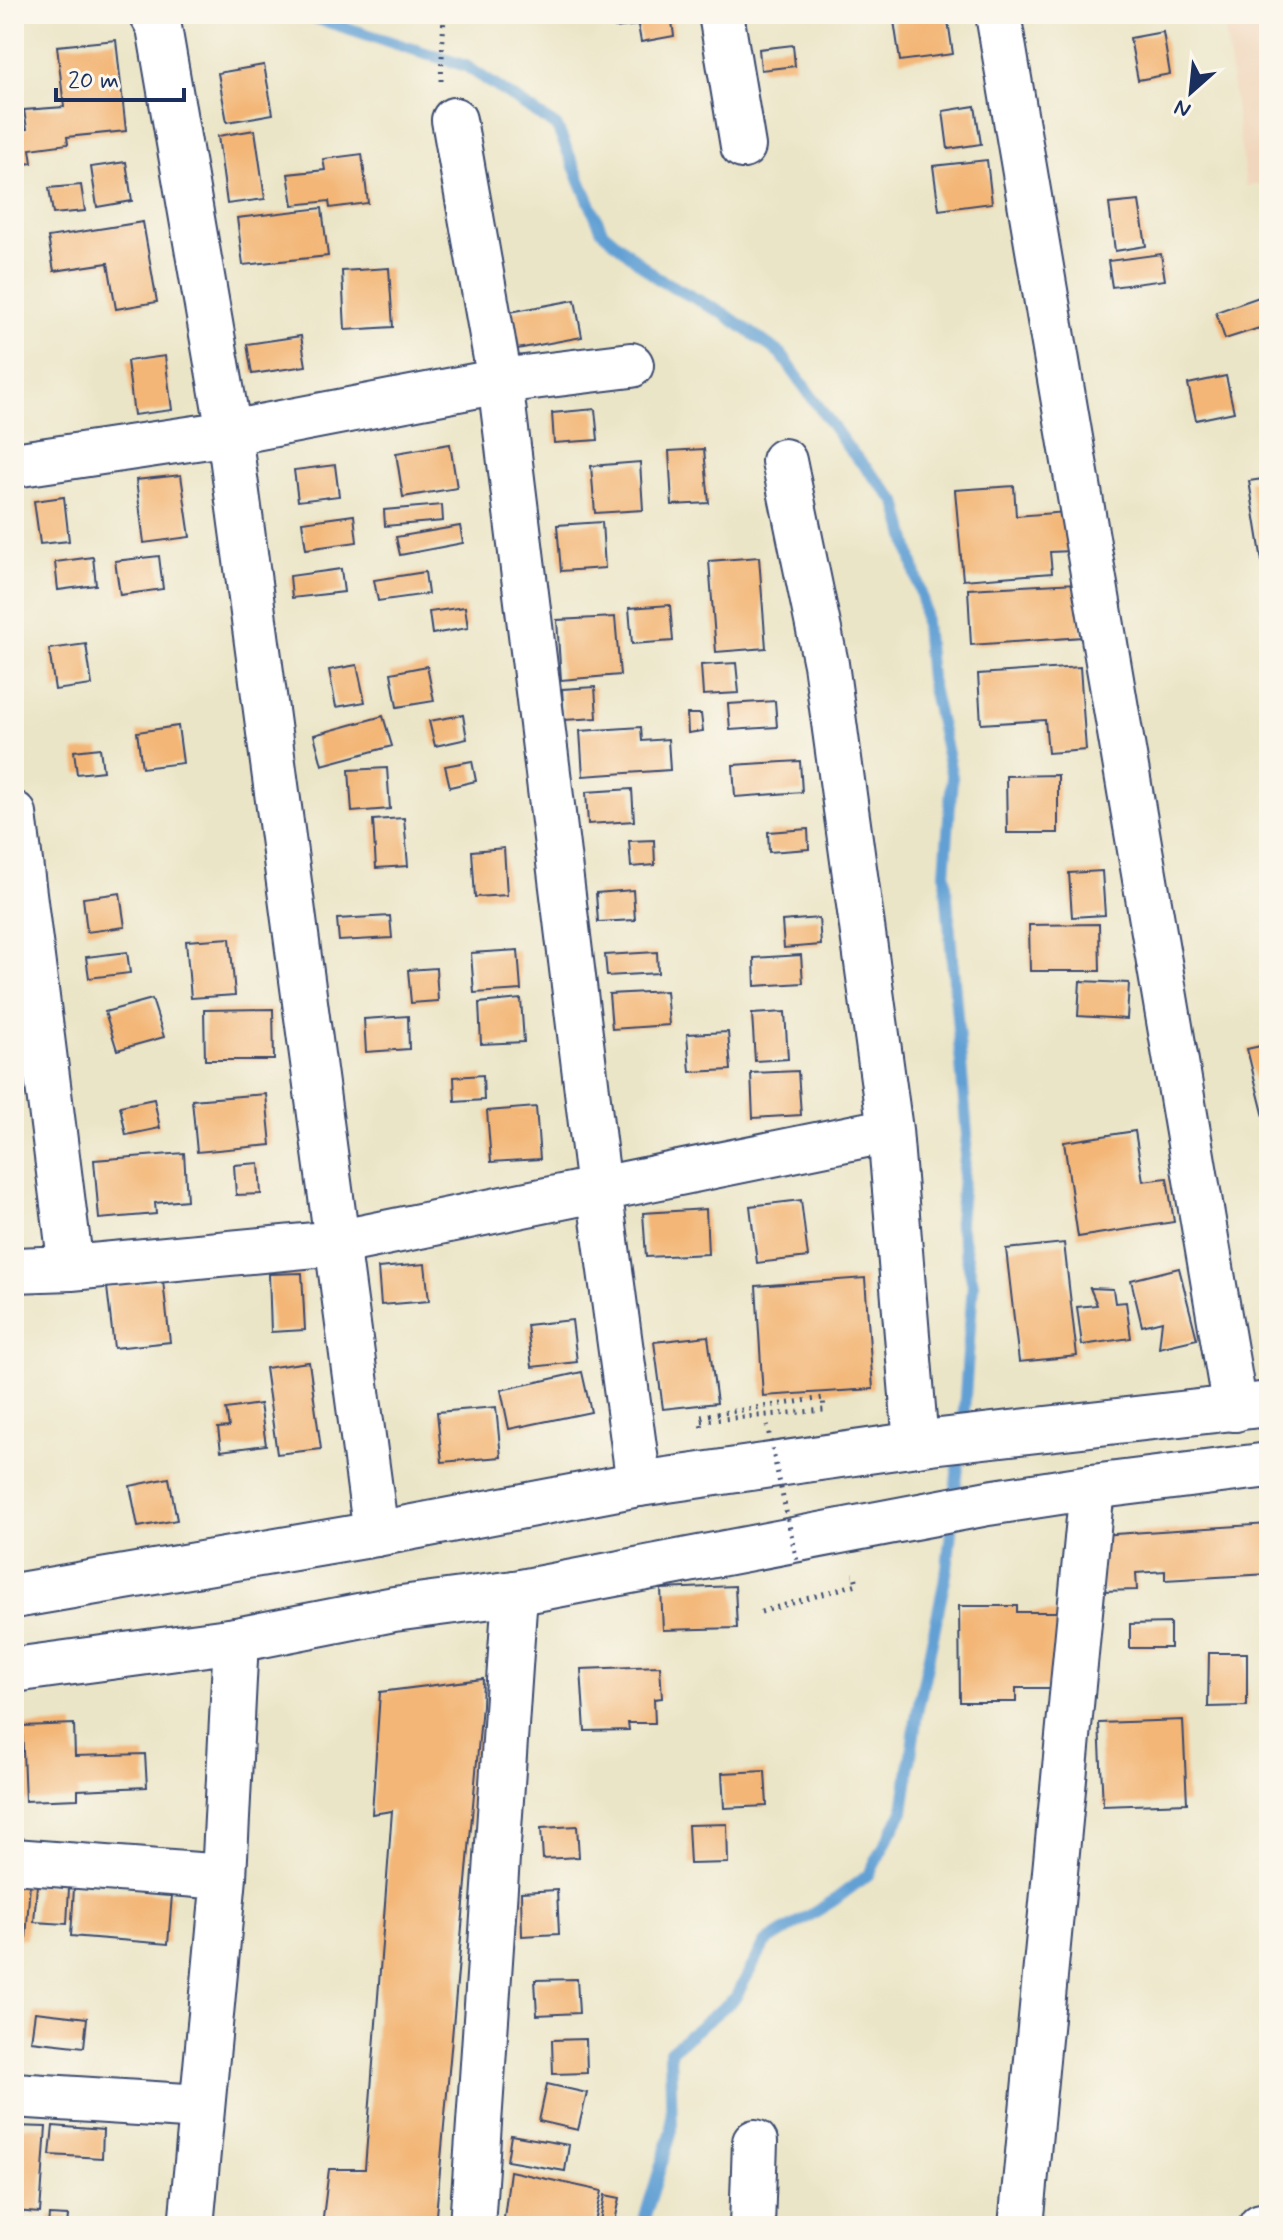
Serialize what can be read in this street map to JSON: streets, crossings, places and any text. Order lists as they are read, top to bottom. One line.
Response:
{"scale_bar":"20 m","north":"bottom left"}
